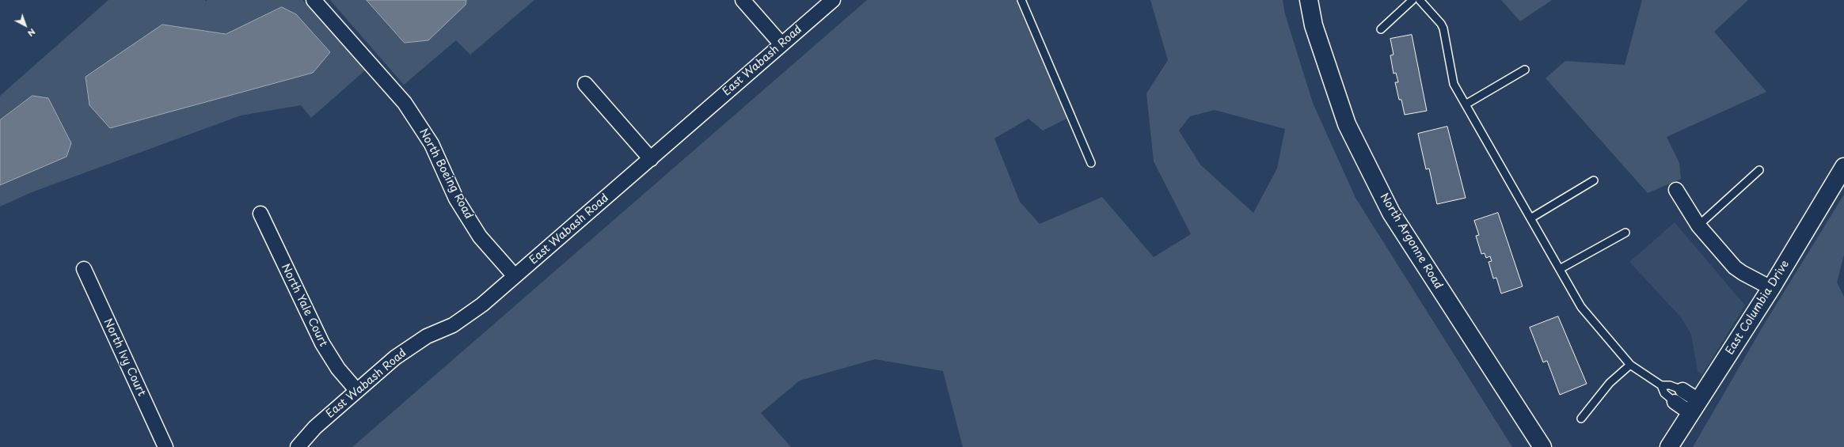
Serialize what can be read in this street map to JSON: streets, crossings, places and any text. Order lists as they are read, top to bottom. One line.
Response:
{"streets":{"main road":["North Argonne Road","East Columbia Drive"],"street":["East Wabash Road","North Boeing Road","North Yale Court","North Ivy Court"]},"crossings":[["East Wabash Road","North Boeing Road"],["East Wabash Road","North Yale Court"]],"north":"bottom right"}
